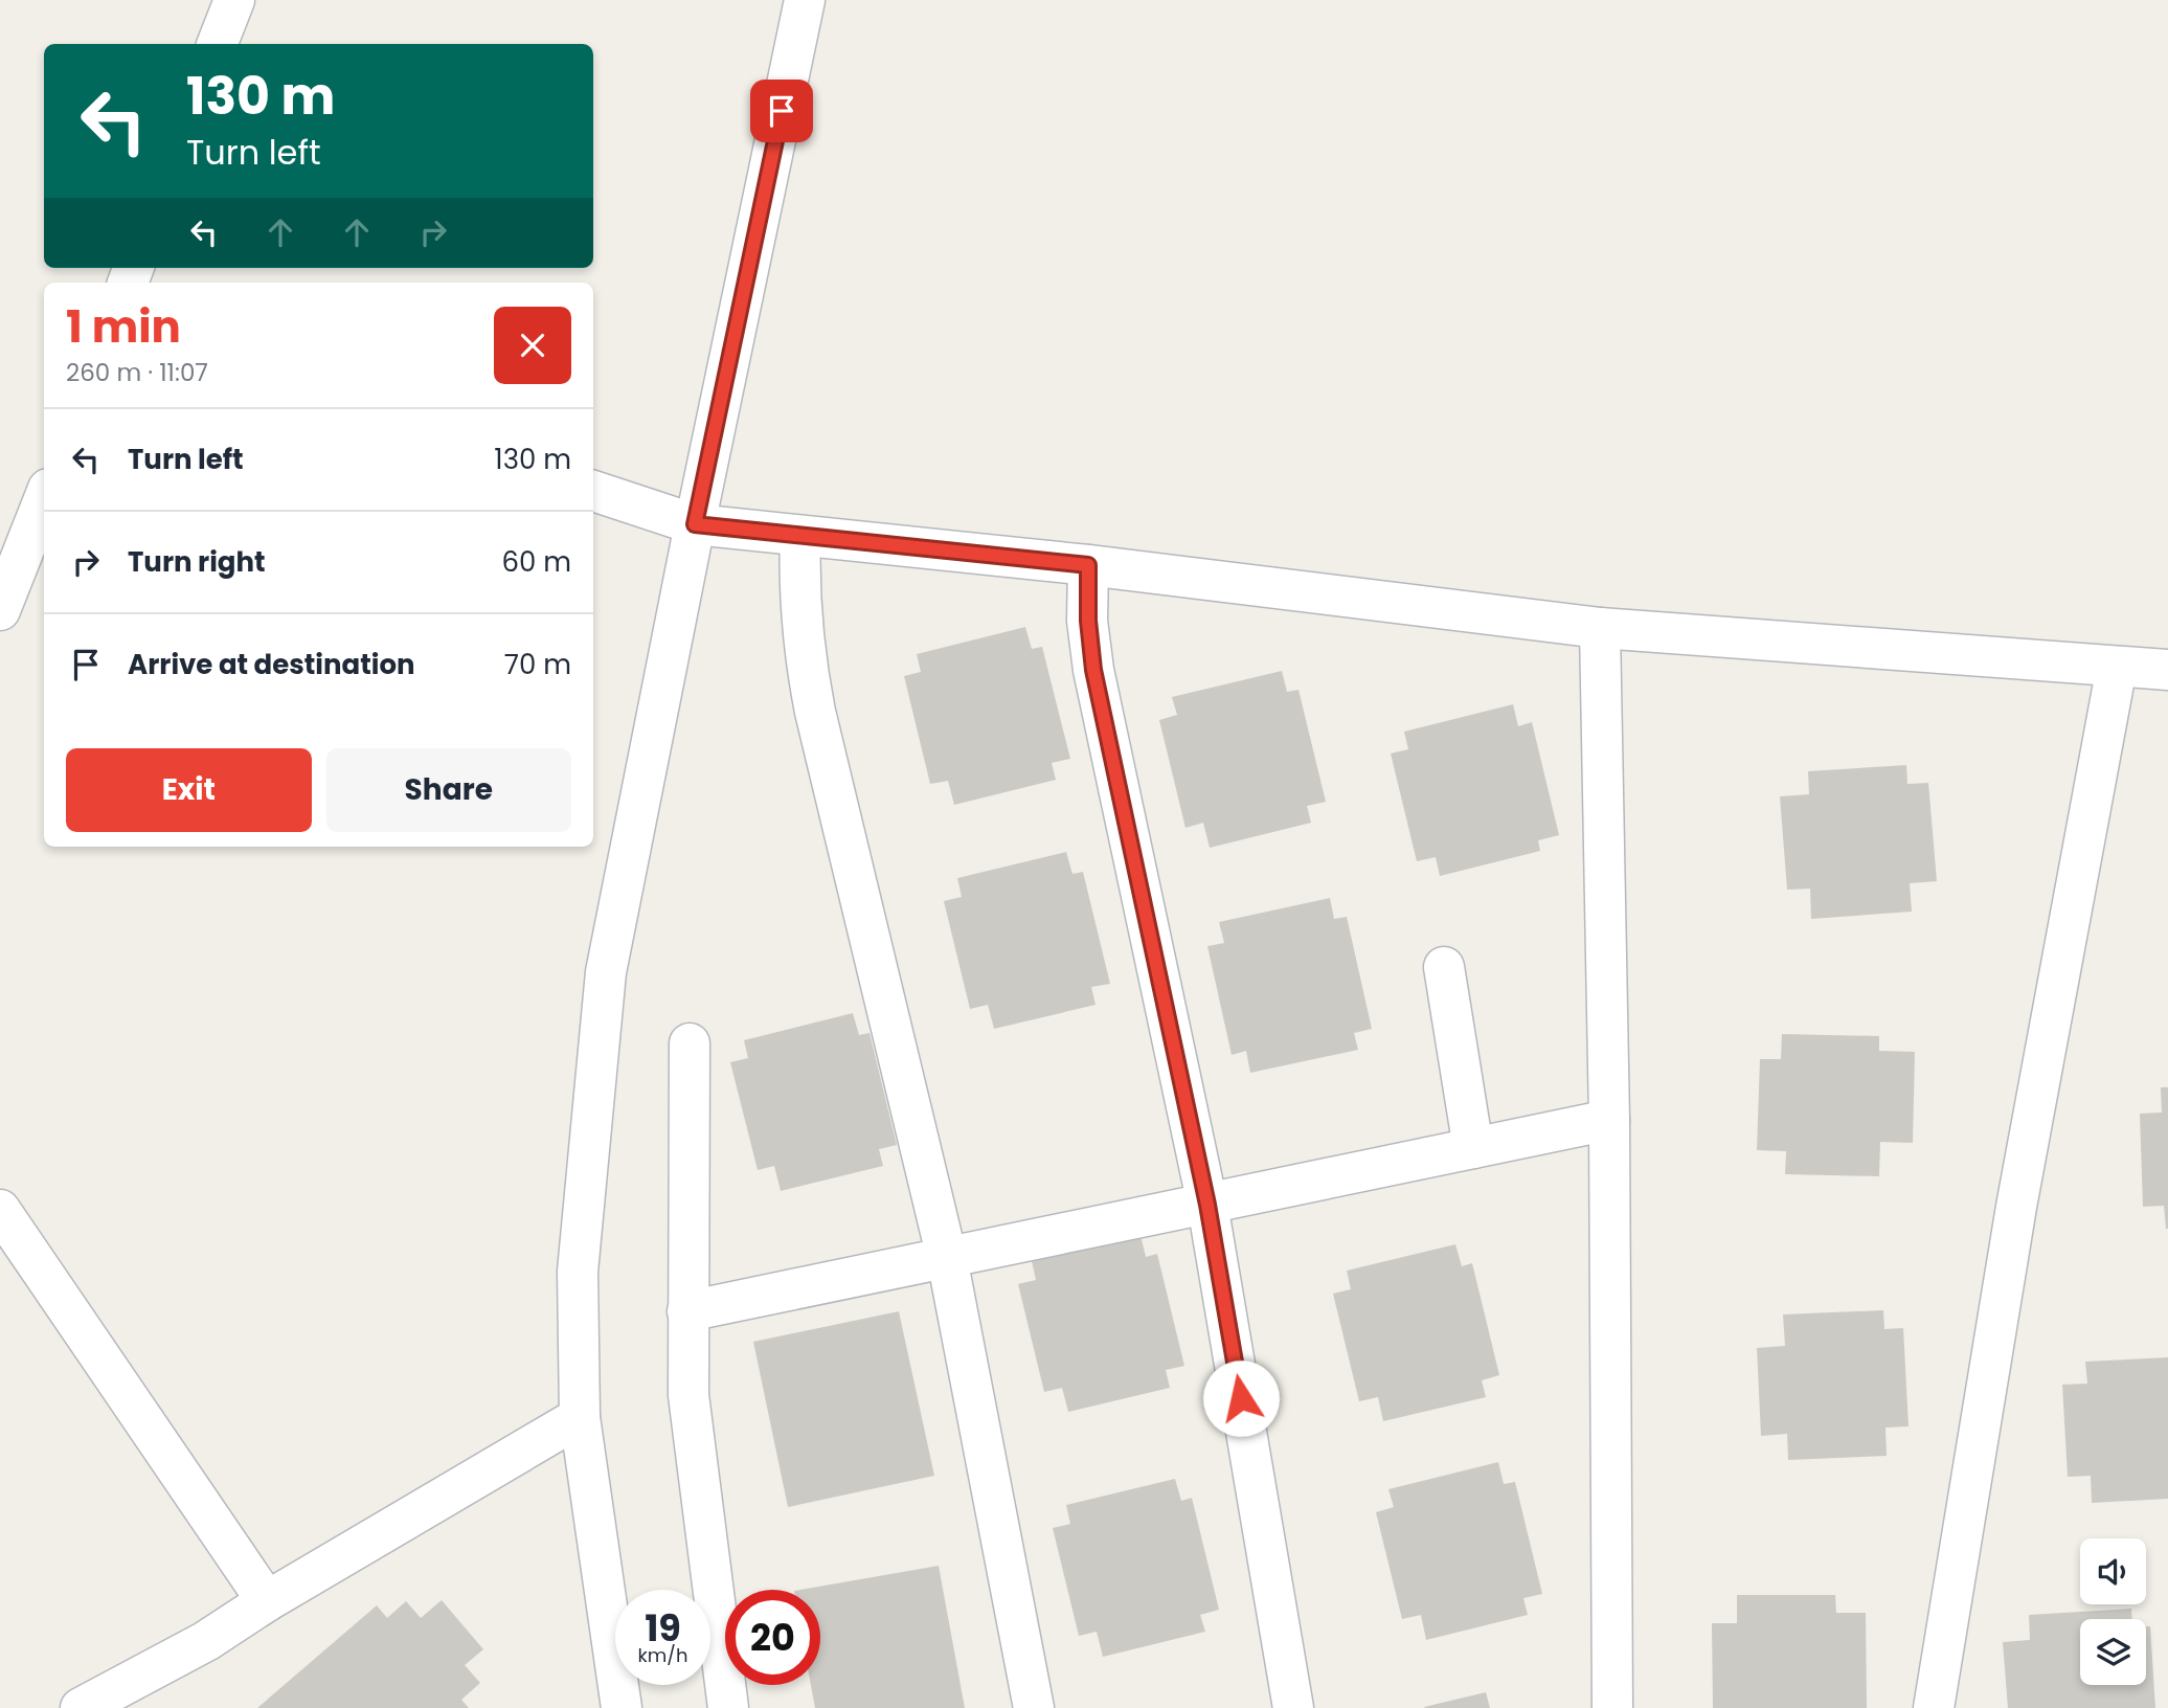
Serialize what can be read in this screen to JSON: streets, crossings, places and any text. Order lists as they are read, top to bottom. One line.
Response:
{"page":{"turn":["130 m","Turn left"],"heading":["1 min","260 m · 11:07"],"list":[{"name":"Turn left","value":"130 m"},{"name":"Turn right","value":"60 m"},{"name":"Arrive at destination","value":"70 m"}],"buttons":["Exit","Share"],"speed":"19 km/h","limit":"20"}}
